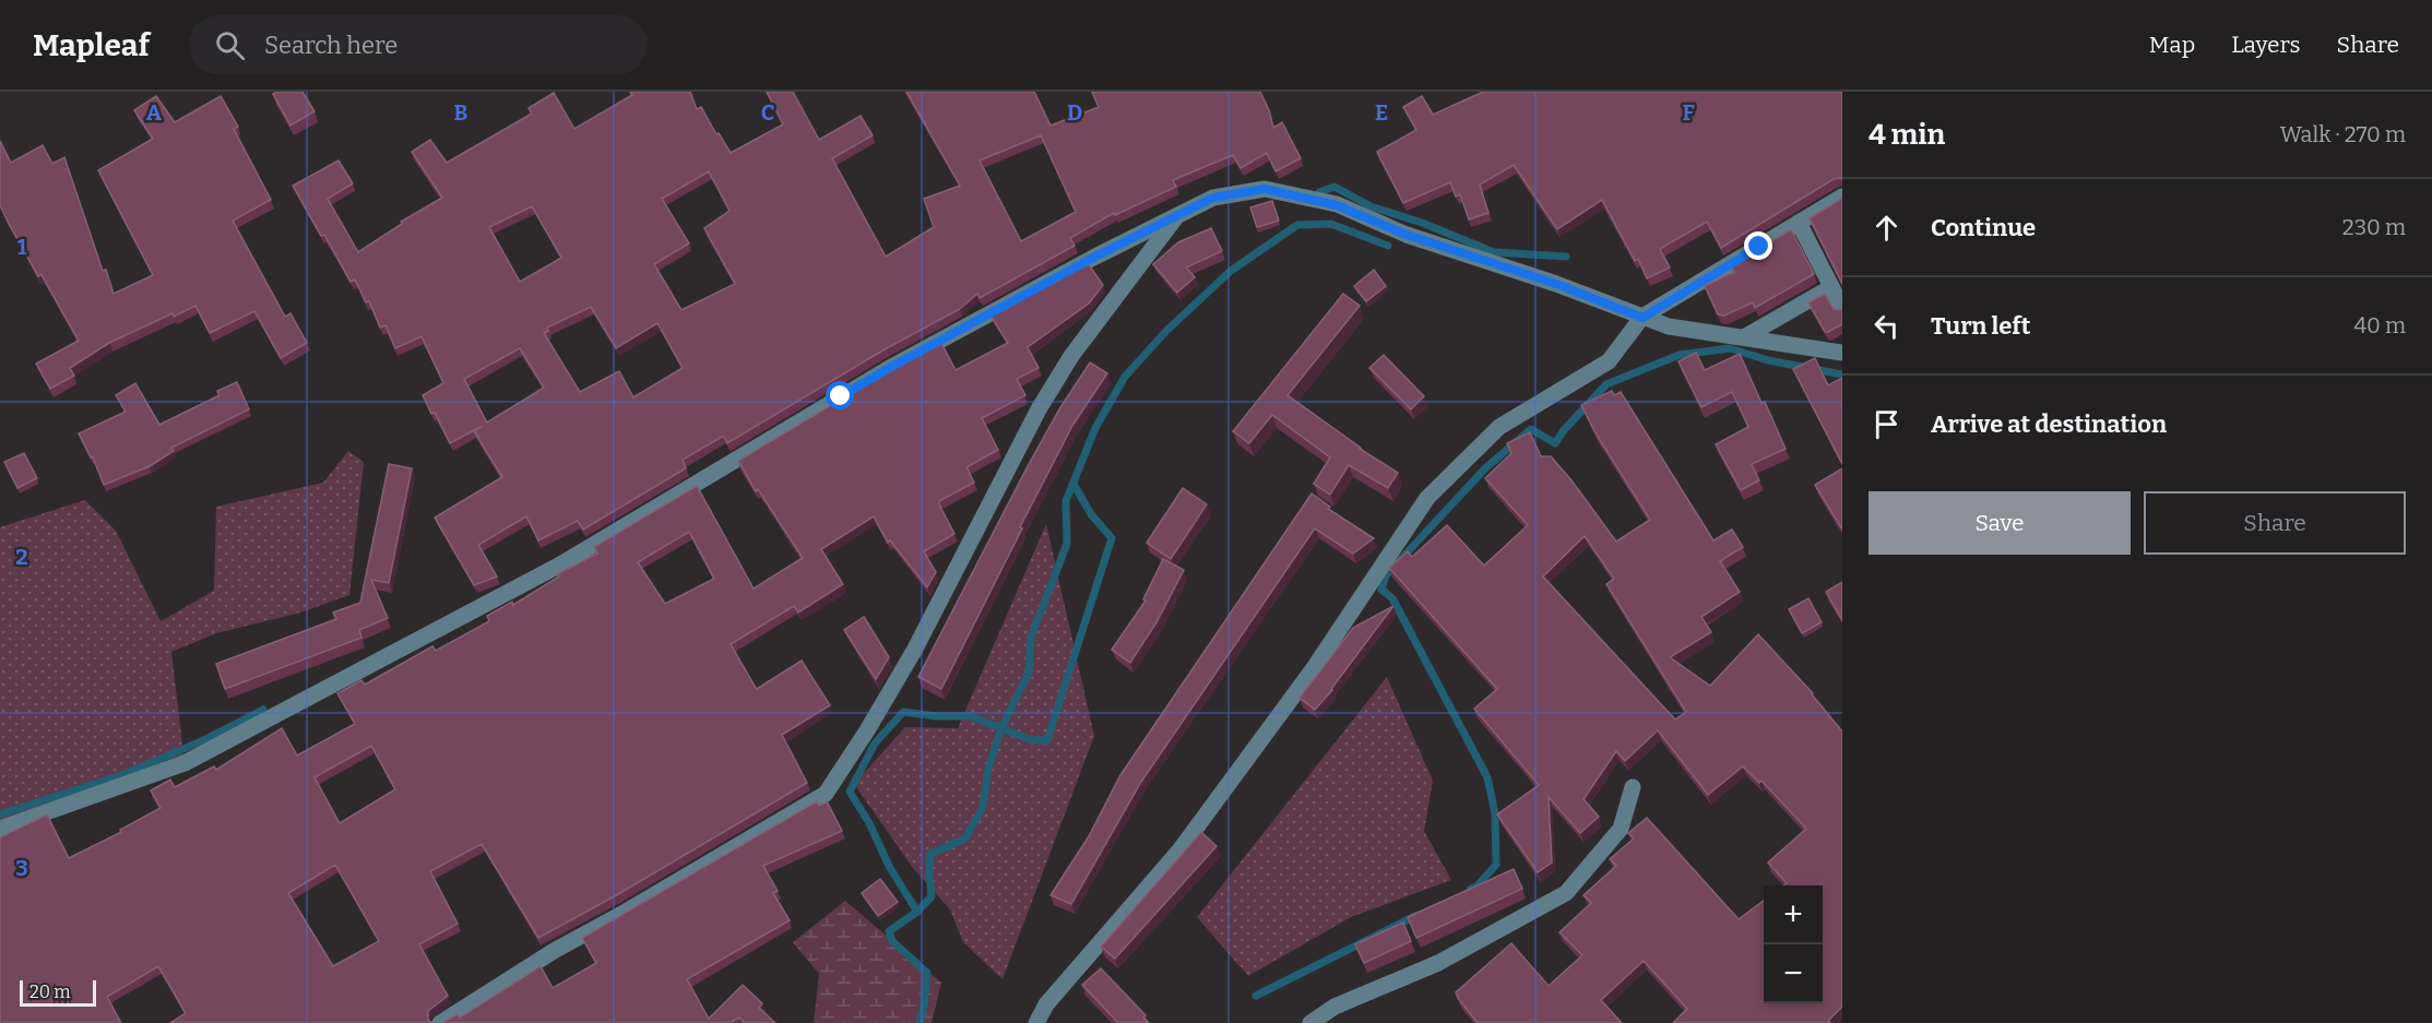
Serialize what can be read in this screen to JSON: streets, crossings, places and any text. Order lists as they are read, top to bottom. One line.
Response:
{"scale_bar":"20 m","page":{"header":"Mapleaf","search":"Search here","nav":["Map","Layers","Share"],"heading":["4 min","Walk · 270 m"],"list":[["Continue","230 m"],["Turn left","40 m"],"Arrive at destination"],"buttons":["Save","Share"],"map_buttons":["+","−"],"scale":"20 m"},"grid":{"columns":["A","B","C","D","E","F"],"rows":["1","2","3"]}}
